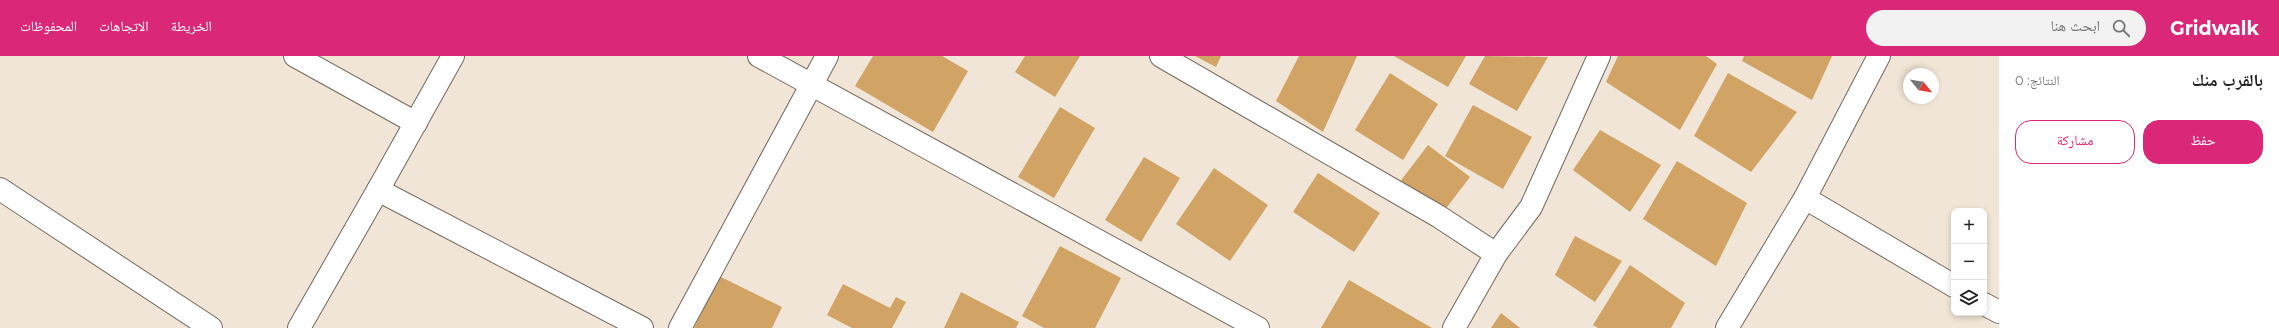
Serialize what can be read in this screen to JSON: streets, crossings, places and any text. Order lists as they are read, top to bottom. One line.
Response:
{"north":"bottom right","page":{"header":"Gridwalk","search":"ابحث هنا","nav":["الخريطة","الاتجاهات","المحفوظات"],"heading":["بالقرب منك","النتائج: 0"],"buttons":["حفظ","مشاركة"],"map_buttons":["+","−"]}}
